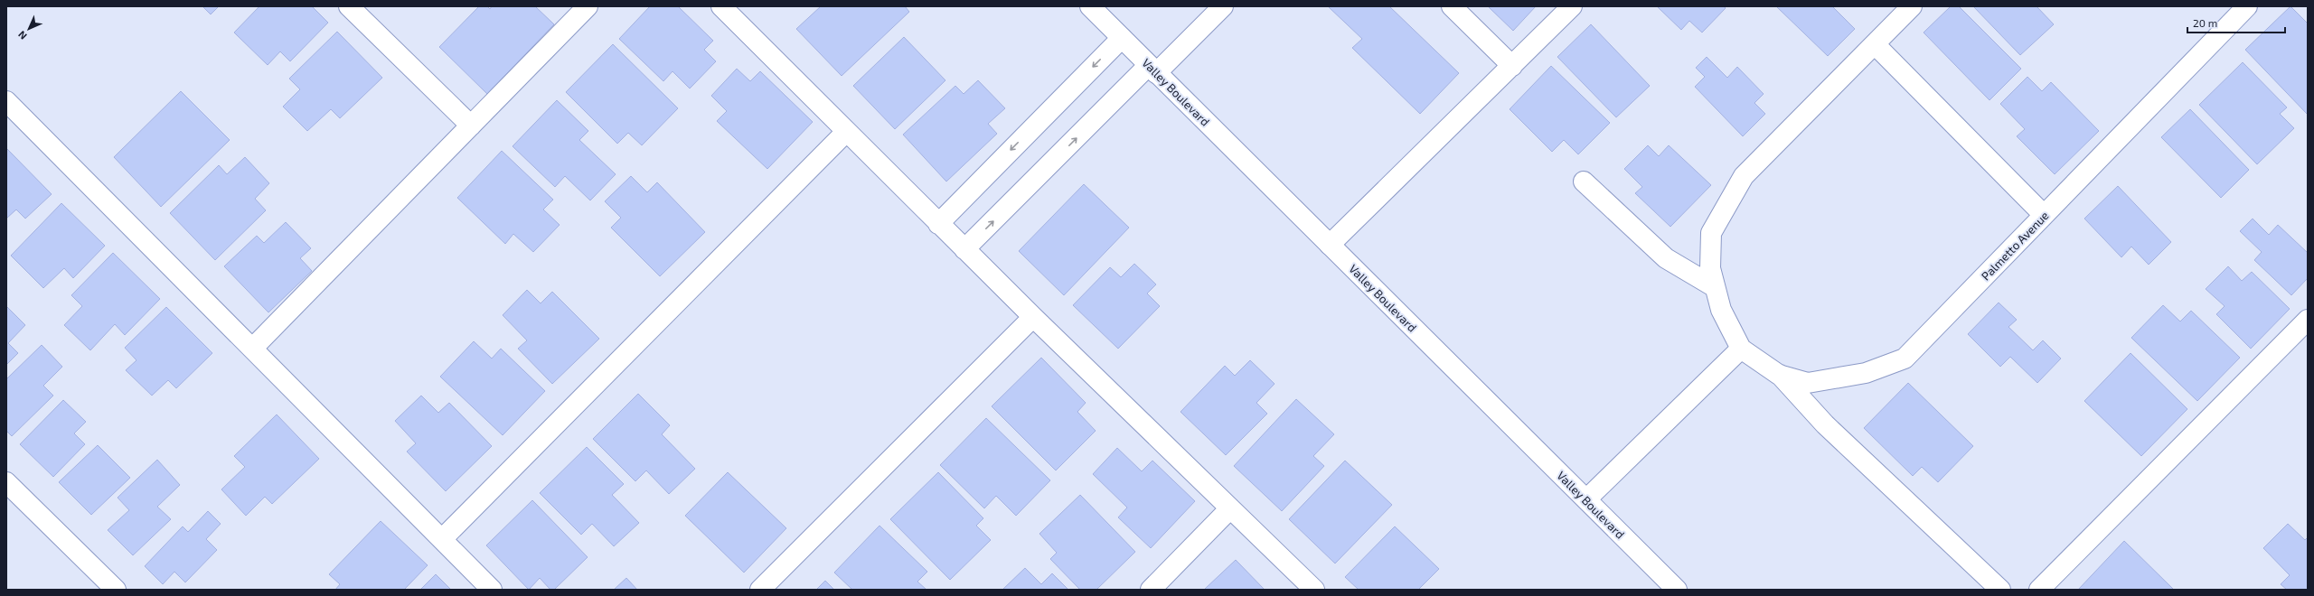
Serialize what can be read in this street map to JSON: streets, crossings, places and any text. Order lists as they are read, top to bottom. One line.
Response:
{"streets":{"main road":["Valley Boulevard","Palmetto Avenue"]},"scale_bar":"20 m","north":"bottom left"}
